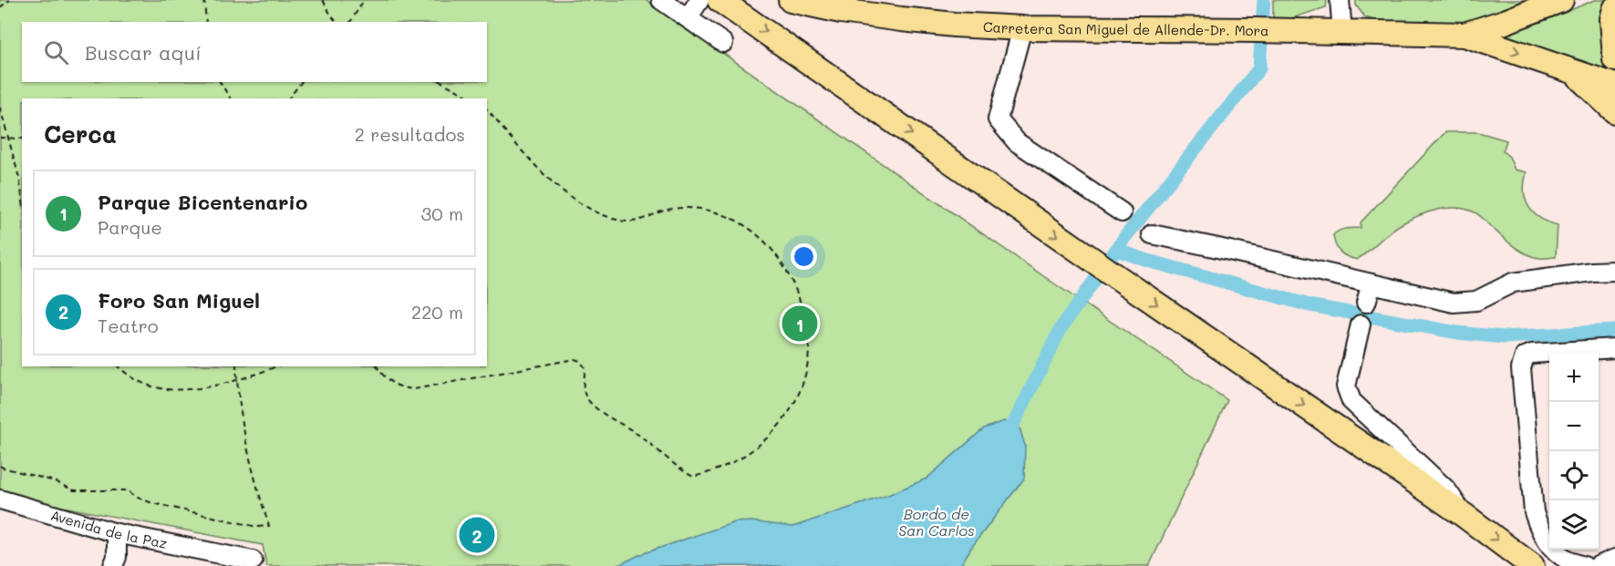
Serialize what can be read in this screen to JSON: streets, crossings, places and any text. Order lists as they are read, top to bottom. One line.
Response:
{"streets":{"main road":["Carretera San Miguel de Allende-Dr. Mora"],"street":["Avenida de la Paz"]},"water":["Bordo de San Carlos"],"page":{"search":"Buscar aquí","heading":["Cerca","2 resultados"],"list":[{"mark":"1","name":"Parque Bicentenario","note":"Parque","value":"30 m"},{"mark":"2","name":"Foro San Miguel","note":"Teatro","value":"220 m"}],"pins":["1","2"],"map_buttons":["+","−"]}}
